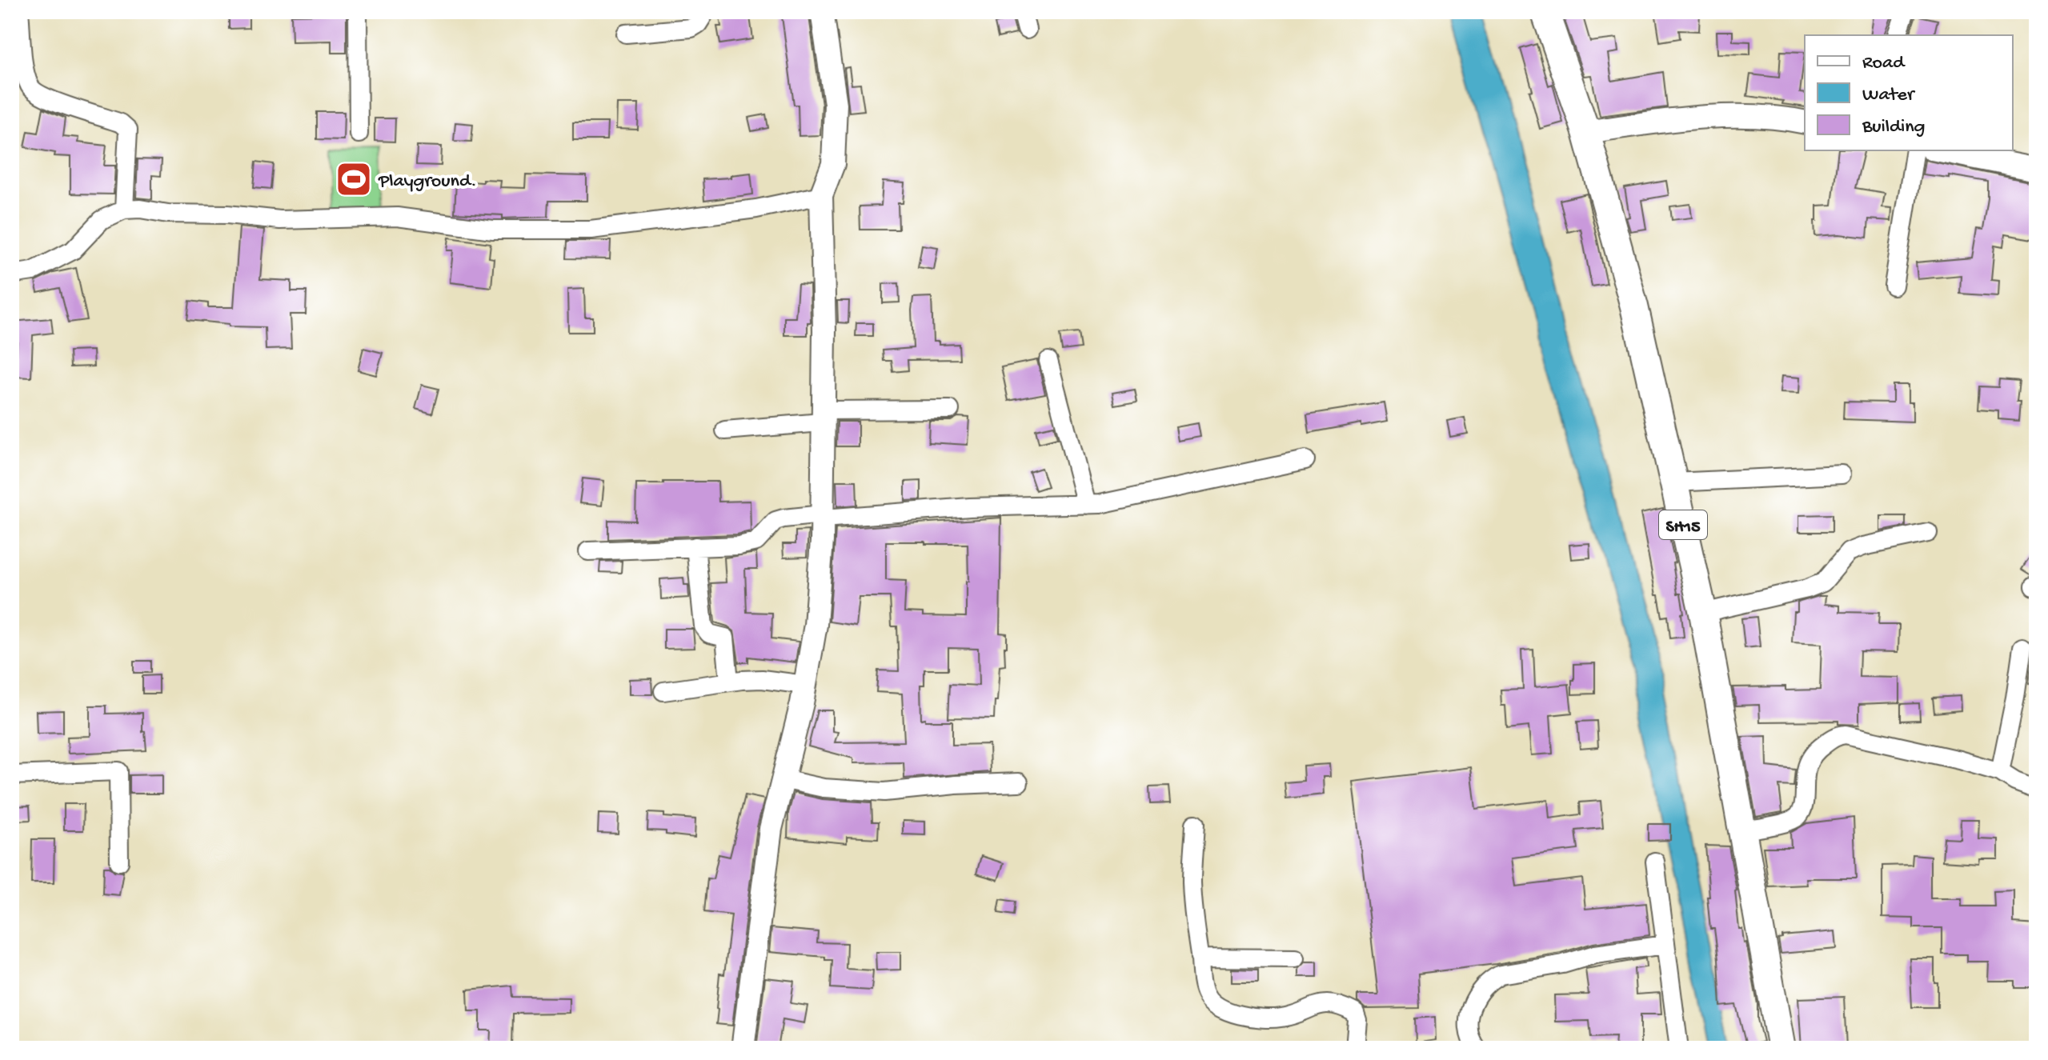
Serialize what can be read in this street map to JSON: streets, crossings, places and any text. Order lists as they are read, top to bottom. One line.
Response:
{"streets":{"main road":["SH15"]},"places":{"sports":["Playground."]},"legend":["Road","Water","Building"]}
